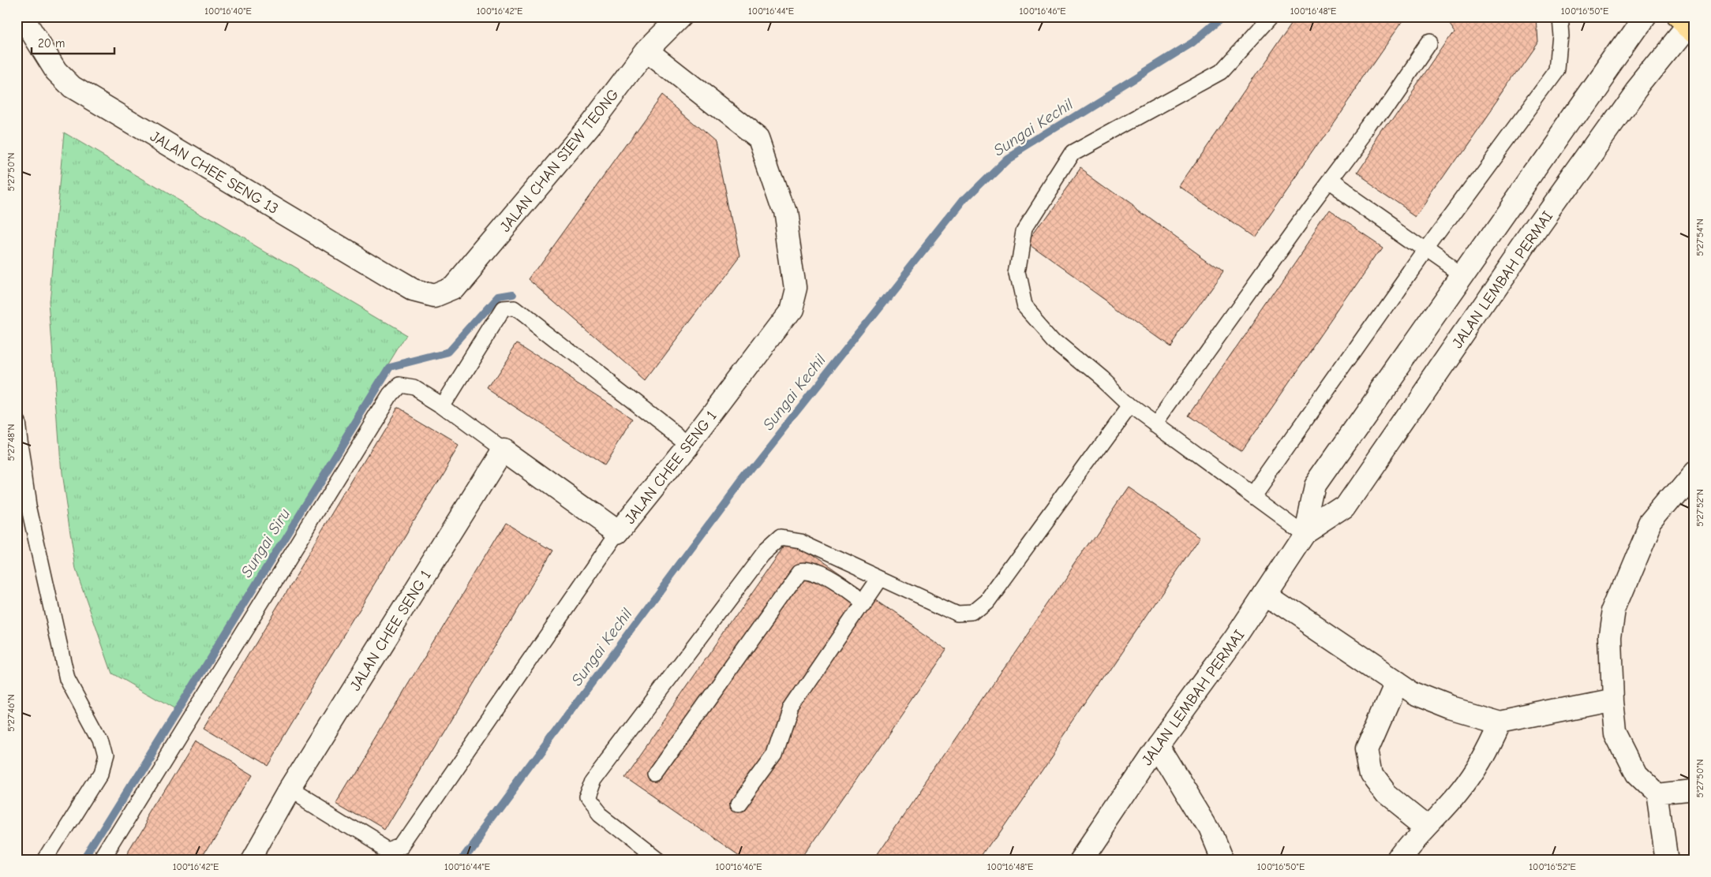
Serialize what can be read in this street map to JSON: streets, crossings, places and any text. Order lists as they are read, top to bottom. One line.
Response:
{"streets":{"street":["JALAN CHAN SIEW TEONG","JALAN CHEE SENG 13","JALAN LEMBAH PERMAI","JALAN CHEE SENG 1"]},"crossings":[["JALAN CHAN SIEW TEONG","JALAN CHEE SENG 13"],["JALAN CHAN SIEW TEONG","JALAN CHEE SENG 1"]],"water":["Sungai Kechil","Sungai Siru"],"scale_bar":"20 m","coordinates":["100°16'40\"E","100°16'42\"E","100°16'44\"E","100°16'46\"E","100°16'48\"E","100°16'50\"E","5°27'50\"N","5°27'54\"N","5°27'48\"N","5°27'52\"N","5°27'46\"N","100°16'52\"E"]}
